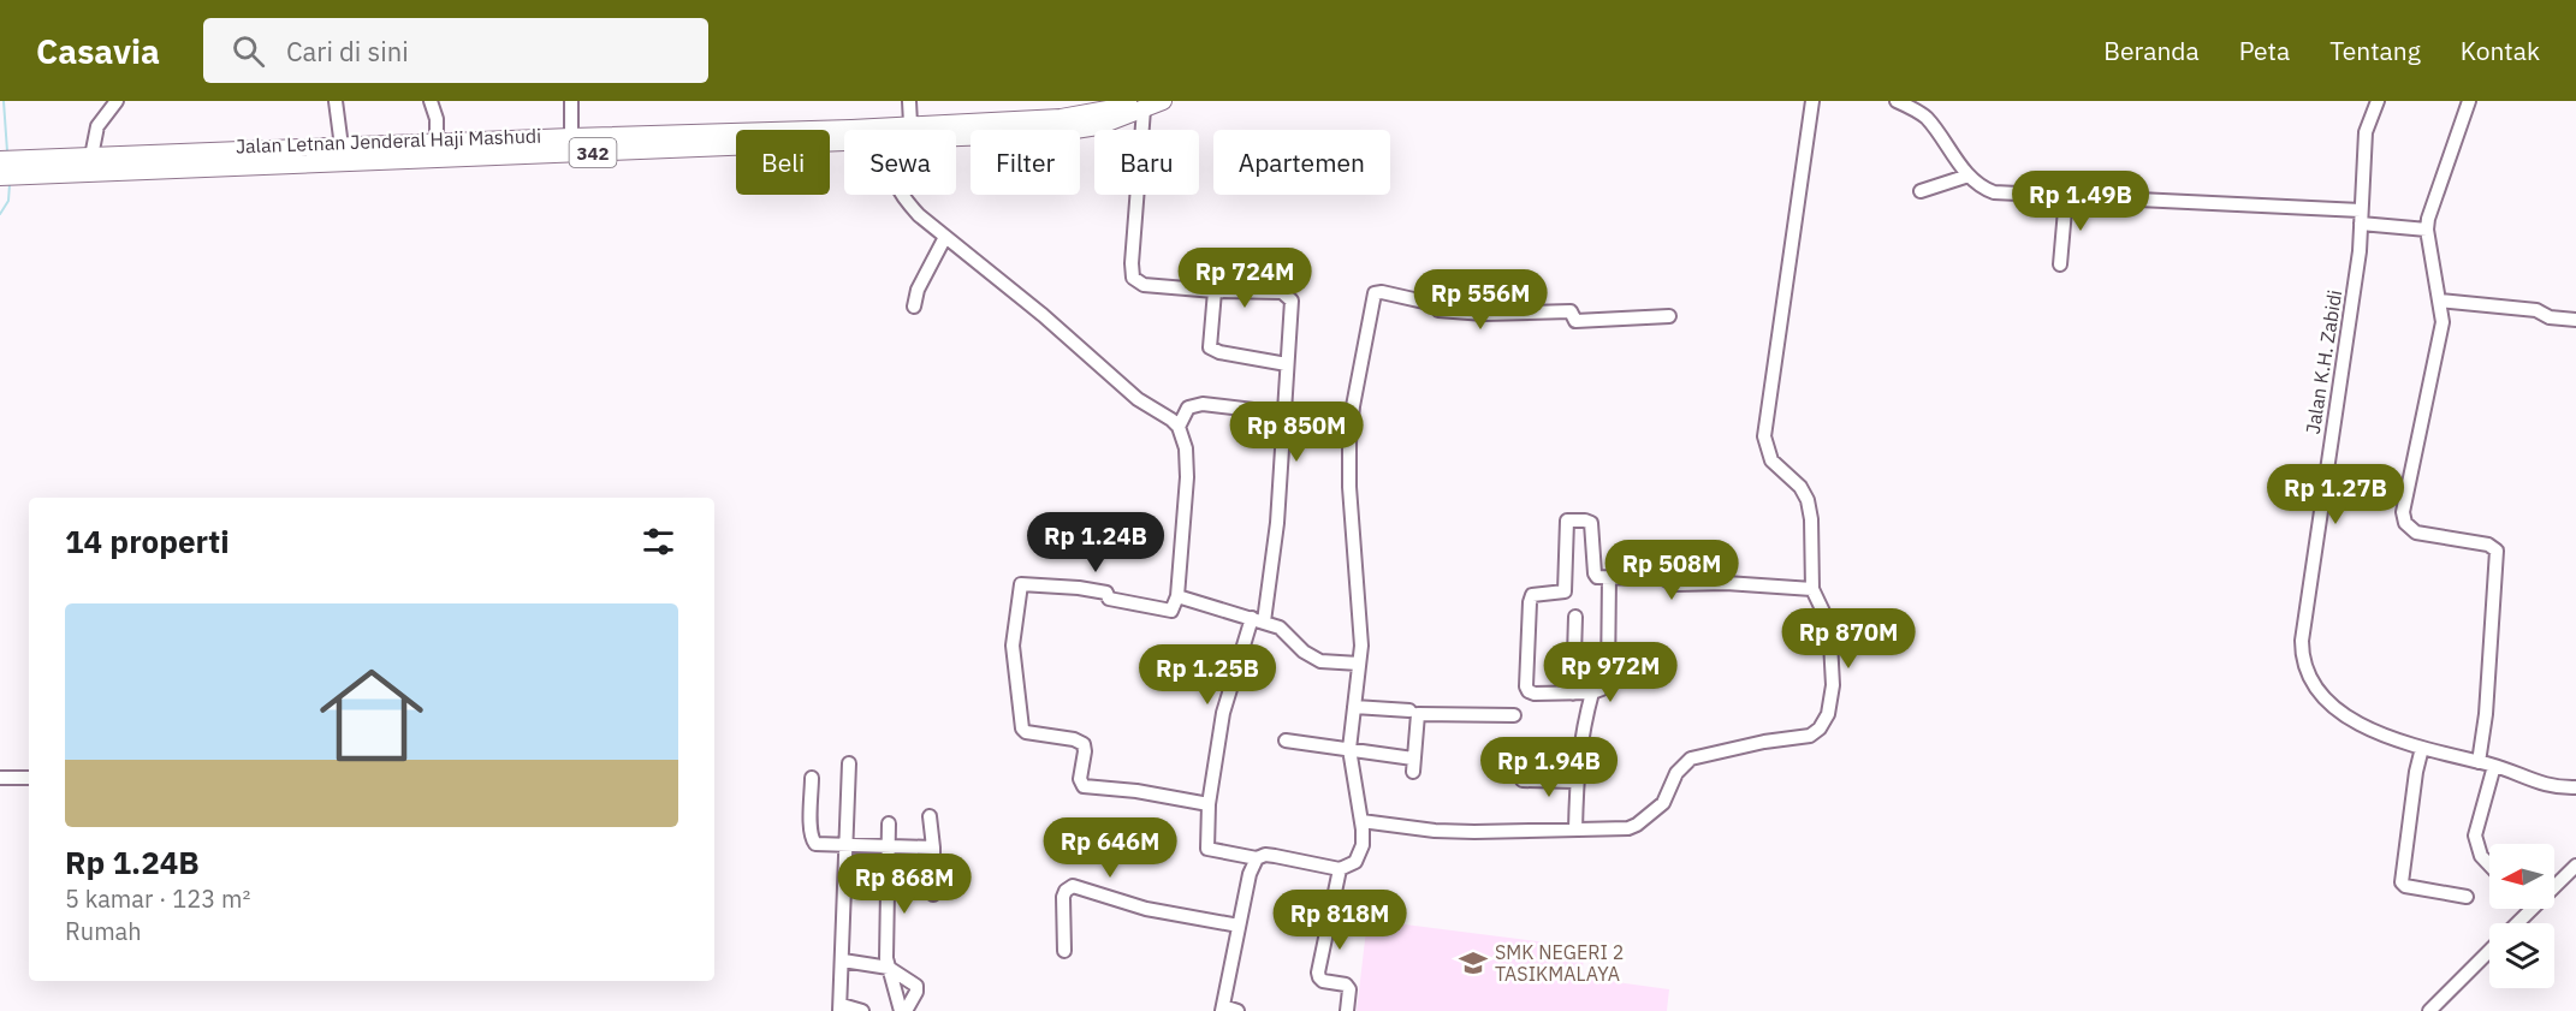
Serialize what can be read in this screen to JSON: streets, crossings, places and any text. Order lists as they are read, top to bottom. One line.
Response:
{"streets":{"main road":["Jalan Letnan Jenderal Haji Mashudi","342"],"street":["Jalan K.H. Zabidi"]},"places":{"school or university":["SMK NEGERI 2 TASIKMALAYA"]},"north":"left","page":{"header":"Casavia","search":"Cari di sini","nav":["Beranda","Peta","Tentang","Kontak"],"chip":["Beli","Sewa","Filter","Baru","Apartemen"],"price":["Rp 1.49B","Rp 724M","Rp 556M","Rp 850M","Rp 1.27B","Rp 1.24B","Rp 508M","Rp 870M","Rp 972M","Rp 1.25B","Rp 1.94B","Rp 646M","Rp 868M","Rp 818M"],"heading":"14 properti","list":[{"name":"Rp 1.24B","note":"5 kamar · 123 m² · Rumah"}]}}
